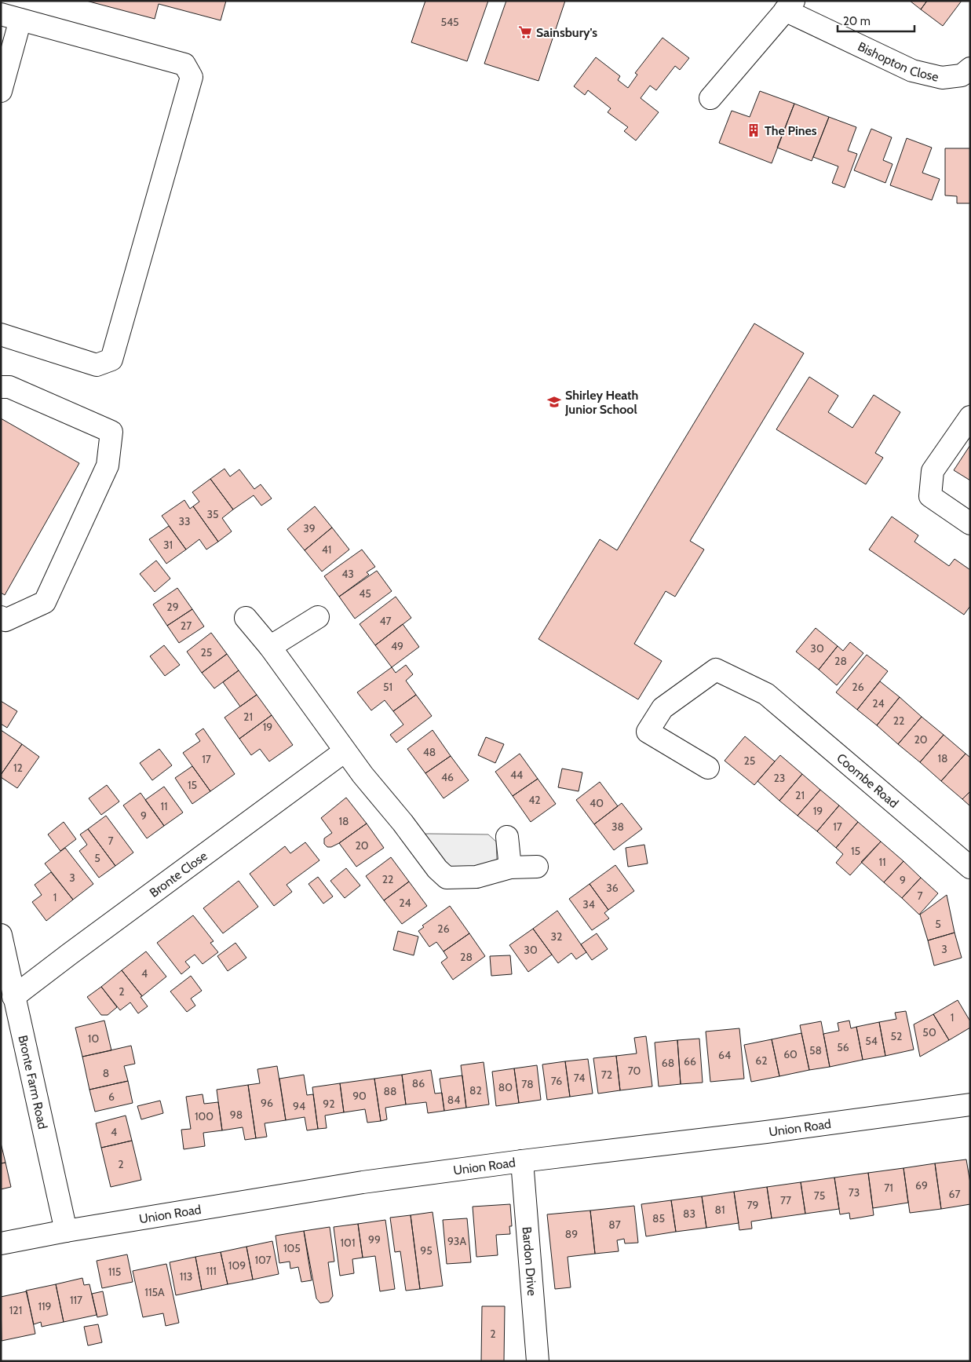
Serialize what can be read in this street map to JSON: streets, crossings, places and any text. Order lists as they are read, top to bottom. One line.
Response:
{"streets":{"street":["Bishopton Close","Coombe Road","Bronte Close","Bronte Farm Road","Union Road","Bardon Drive"]},"crossings":[["Bronte Close","Bronte Farm Road"],["Bronte Farm Road","Union Road"],["Union Road","Bardon Drive"]],"places":{"supermarket":["Sainsbury's"],"building":["The Pines"],"school or university":["Shirley Heath Junior School"]},"house_numbers":["545","35","33","39","31","41","43","45","29","47","27","49","30","25","28","51","26","24","21","22","19","20","48","18","17","25","12","44","46","23","15","21","42","40","11","19","9","18","38","17","7","20","15","5","11","3","22","9","36","7","1","24","34","5","26","32","3","30","28","4","2","1","50","52","10","54","56","58","60","64","62","66","68","70","8","72","74","76","86","78","80","82","88","90","6","84","96","92","94","98","100","4","2","69","71","73","67","75","77","79","81","83","85","87","89","99","93A","101","105","95","107","109","111","115","113","115A","117","119","121","2"],"scale_bar":"20 m"}
